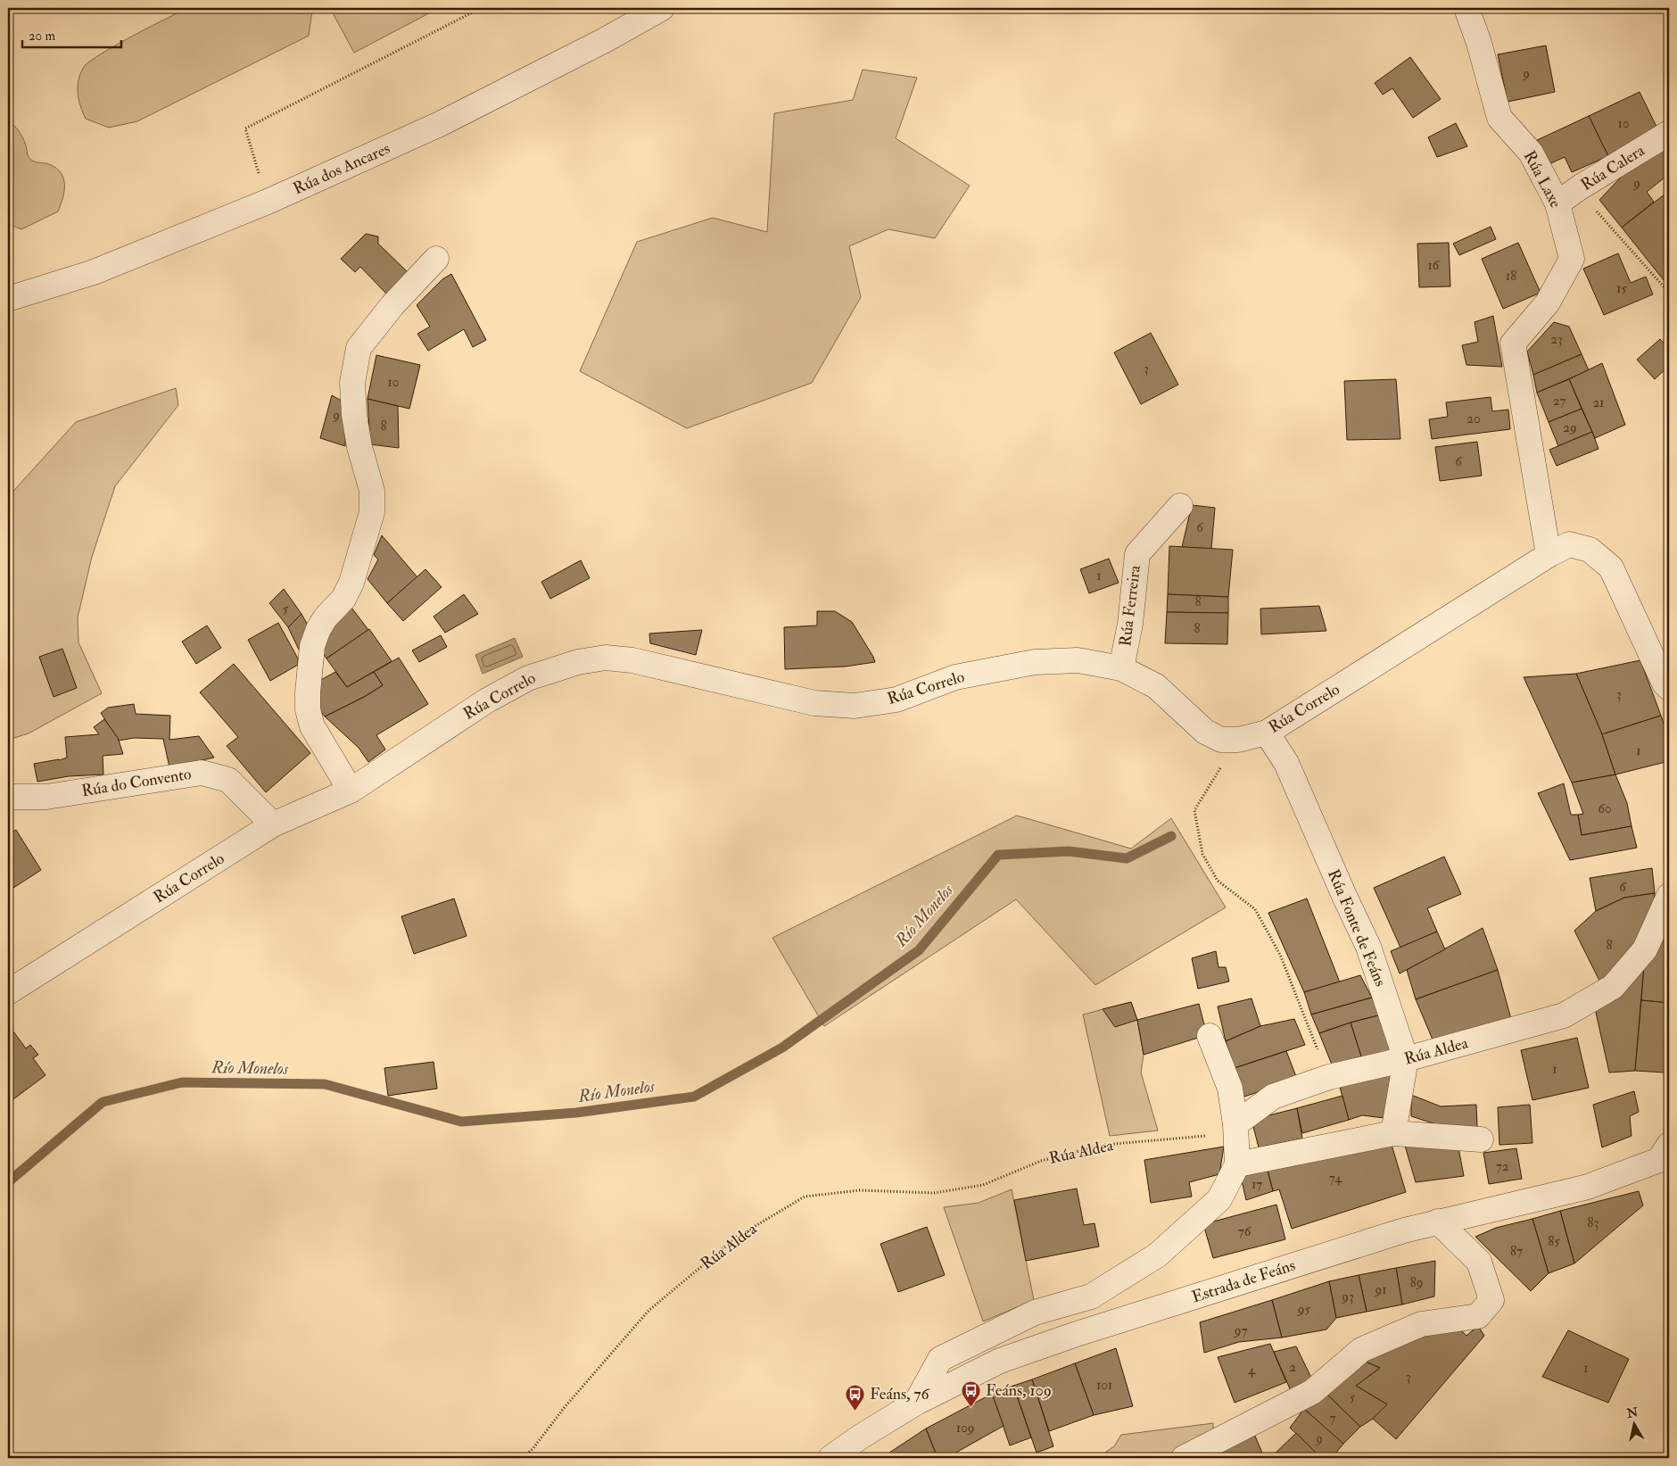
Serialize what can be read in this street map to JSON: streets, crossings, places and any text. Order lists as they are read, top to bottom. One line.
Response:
{"streets":{"street":["Rúa Calera","Rúa dos Ancares","Rúa Laxe","Rúa Ferreira","Rúa Correlo","Rúa do Convento","Rúa Fonte de Feáns","Rúa Aldea","Estrada de Feáns"]},"crossings":[["Rúa Calera","Rúa Laxe"],["Rúa Laxe","Rúa Correlo"],["Rúa Ferreira","Rúa Correlo"],["Rúa Correlo","Rúa do Convento"],["Rúa Correlo","Rúa Fonte de Feáns"],["Rúa Fonte de Feáns","Rúa Aldea"]],"water":["Río Monelos"],"places":{"bus stop":["Feáns, 109","Feáns, 76"]},"house_numbers":["9","10","9","16","18","15","23","3","10","27","21","9","20","8","29","6","6","1","8","5","8","3","1","60","6","8","1","72","74","17","83","76","85","87","89","91","93","95","97","2","1","4","3","101","5","7","109","9"],"scale_bar":"20 m","north":"top"}
